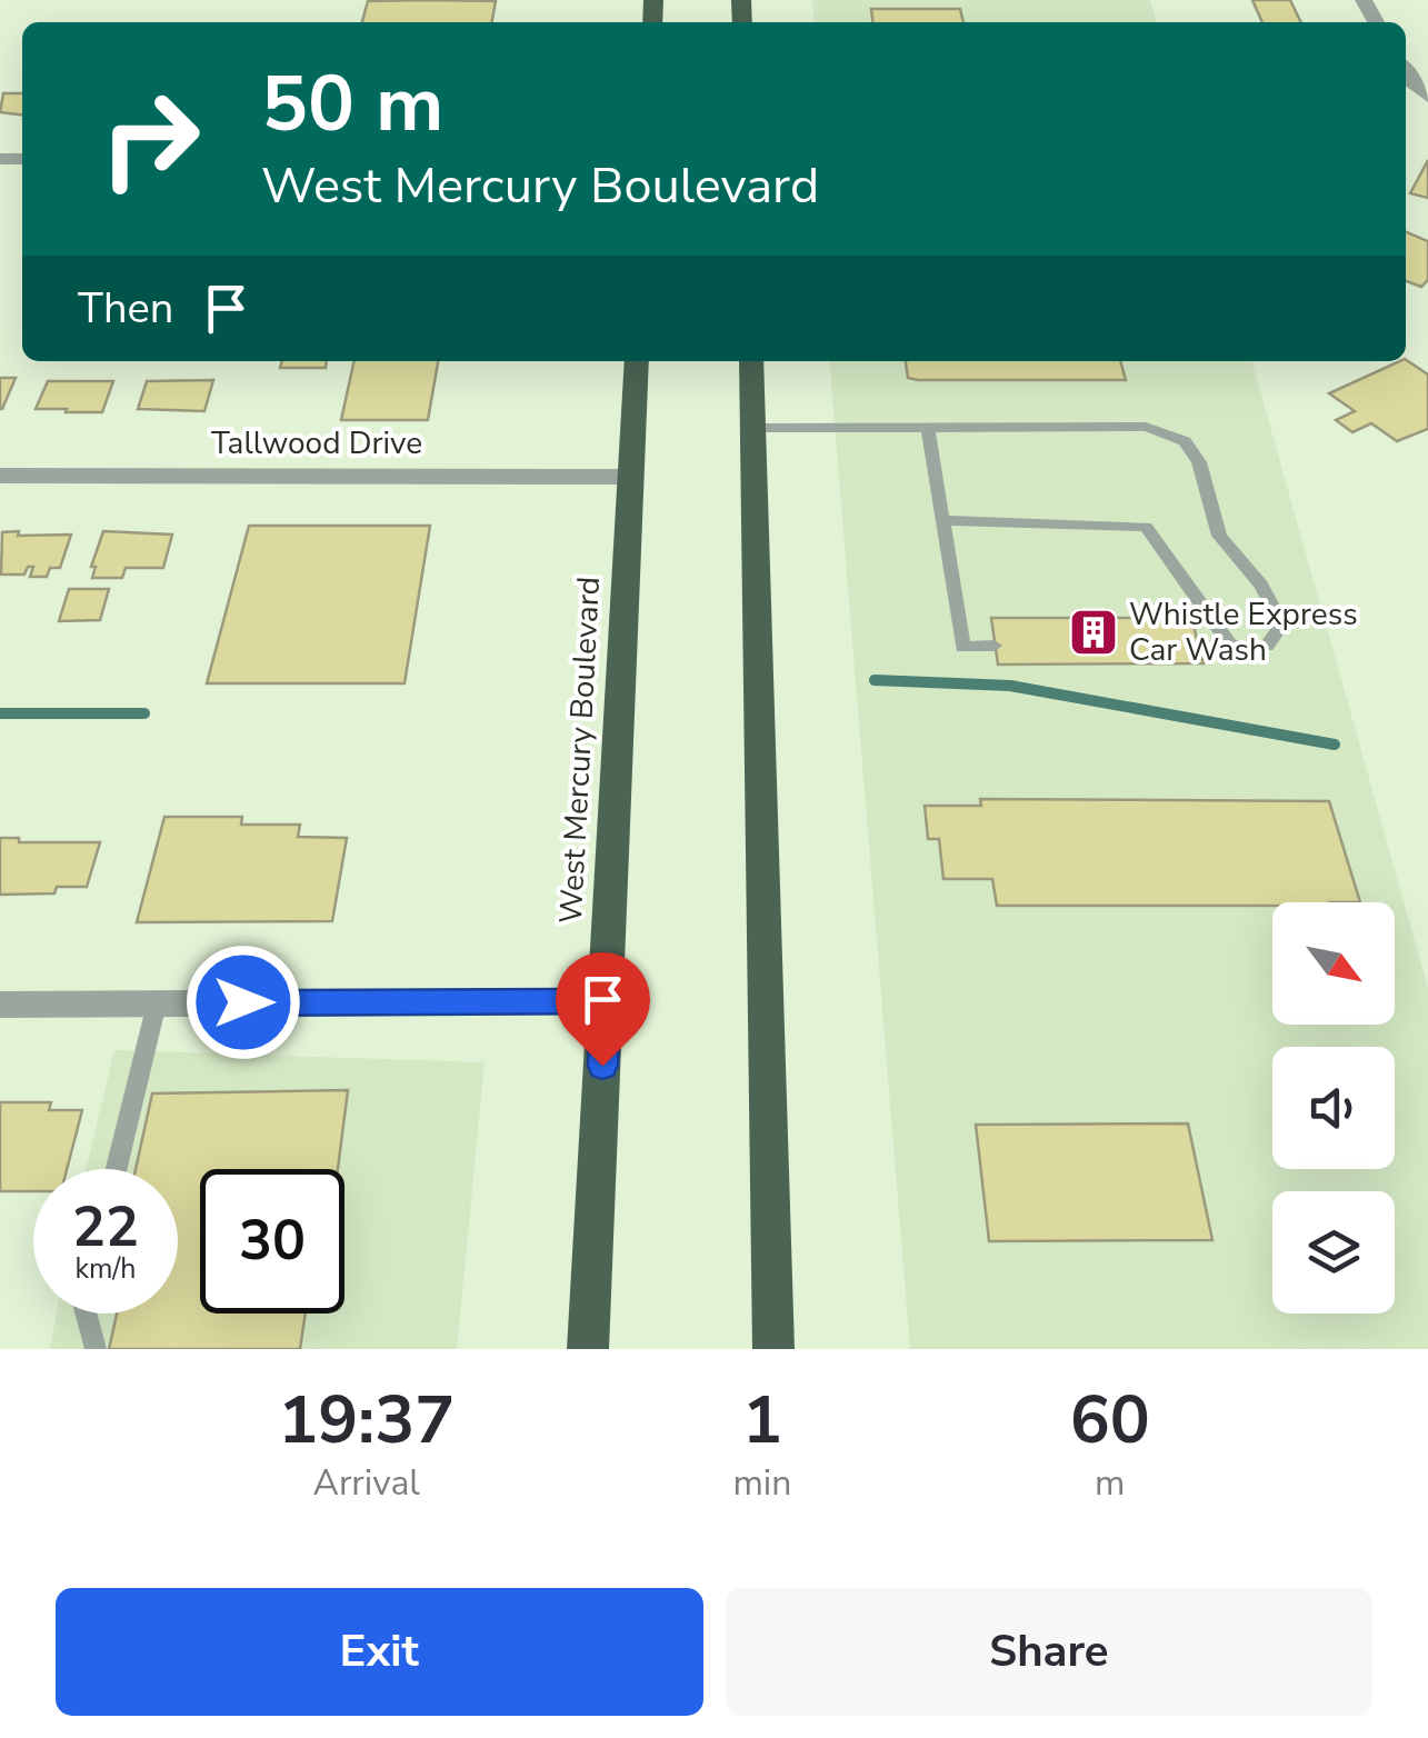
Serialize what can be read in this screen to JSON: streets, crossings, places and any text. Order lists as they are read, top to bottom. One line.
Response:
{"streets":{"highway":["West Mercury Boulevard"],"street":["Tallwood Drive"]},"crossings":[["Tallwood Drive","West Mercury Boulevard"]],"places":{"building":["Whistle Express Car Wash"]},"north":"bottom right","page":{"turn":["50 m","West Mercury Boulevard"],"then":"Then","speed":"22 km/h","limit":"30","eta":["19:37","Arrival","1","min","60","m"],"buttons":["Exit","Share"]}}
